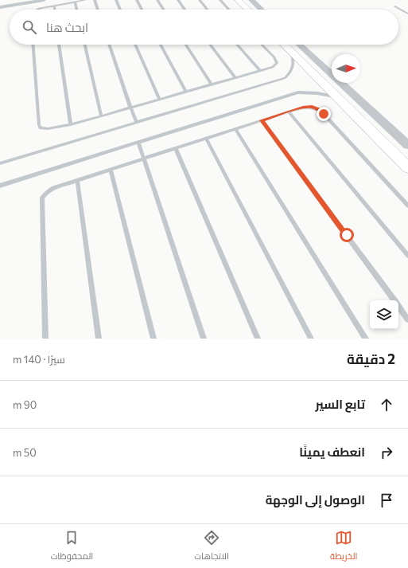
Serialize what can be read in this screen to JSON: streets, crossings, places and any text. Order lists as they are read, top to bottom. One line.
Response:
{"north":"right","page":{"search":"ابحث هنا","heading":["2 دقيقة","سيرًا · 140 m"],"list":[["تابع السير","90 m"],["انعطف يمينًا","50 m"],"الوصول إلى الوجهة"],"nav":["الخريطة","الاتجاهات","المحفوظات"]}}
